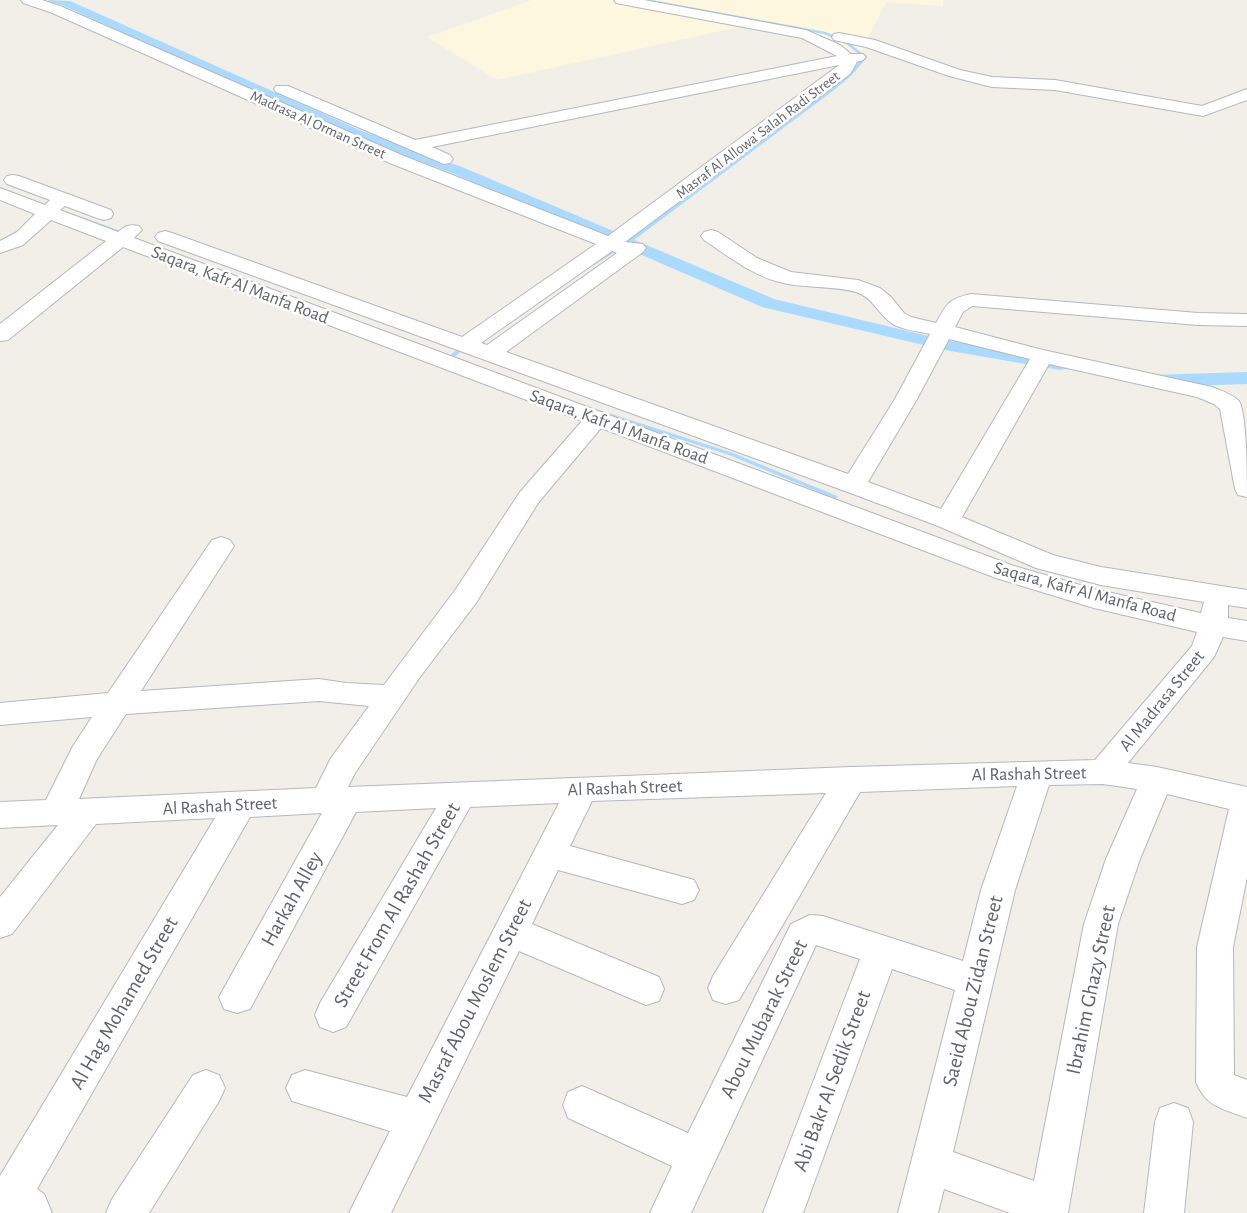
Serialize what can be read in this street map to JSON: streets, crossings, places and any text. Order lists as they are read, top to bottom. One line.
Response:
{"streets":{"street":["Madrasa Al Orman Street","Masraf Al Allowa' Salah Radi Street","Saqara, Kafr Al Manfa Road","Al Madrasa Street","Al Rashah Street","Harkah Alley","Street From Al Rashah Street","Ibrahim Ghazy Street","Saeid Abou Zidan Street","Masraf Abou Moslem Street","Al Hag Mohamed Street","Abou Mubarak Street","Abi Bakr Al Sedik Street"]},"crossings":[["Madrasa Al Orman Street","Masraf Al Allowa' Salah Radi Street"],["Masraf Al Allowa' Salah Radi Street","Saqara, Kafr Al Manfa Road"],["Saqara, Kafr Al Manfa Road","Al Madrasa Street"],["Saqara, Kafr Al Manfa Road","Harkah Alley"],["Al Madrasa Street","Al Rashah Street"],["Al Rashah Street","Harkah Alley"],["Al Rashah Street","Street From Al Rashah Street"],["Al Rashah Street","Ibrahim Ghazy Street"],["Al Rashah Street","Saeid Abou Zidan Street"],["Al Rashah Street","Masraf Abou Moslem Street"],["Al Rashah Street","Al Hag Mohamed Street"],["Saeid Abou Zidan Street","Abou Mubarak Street"],["Abou Mubarak Street","Abi Bakr Al Sedik Street"]]}
